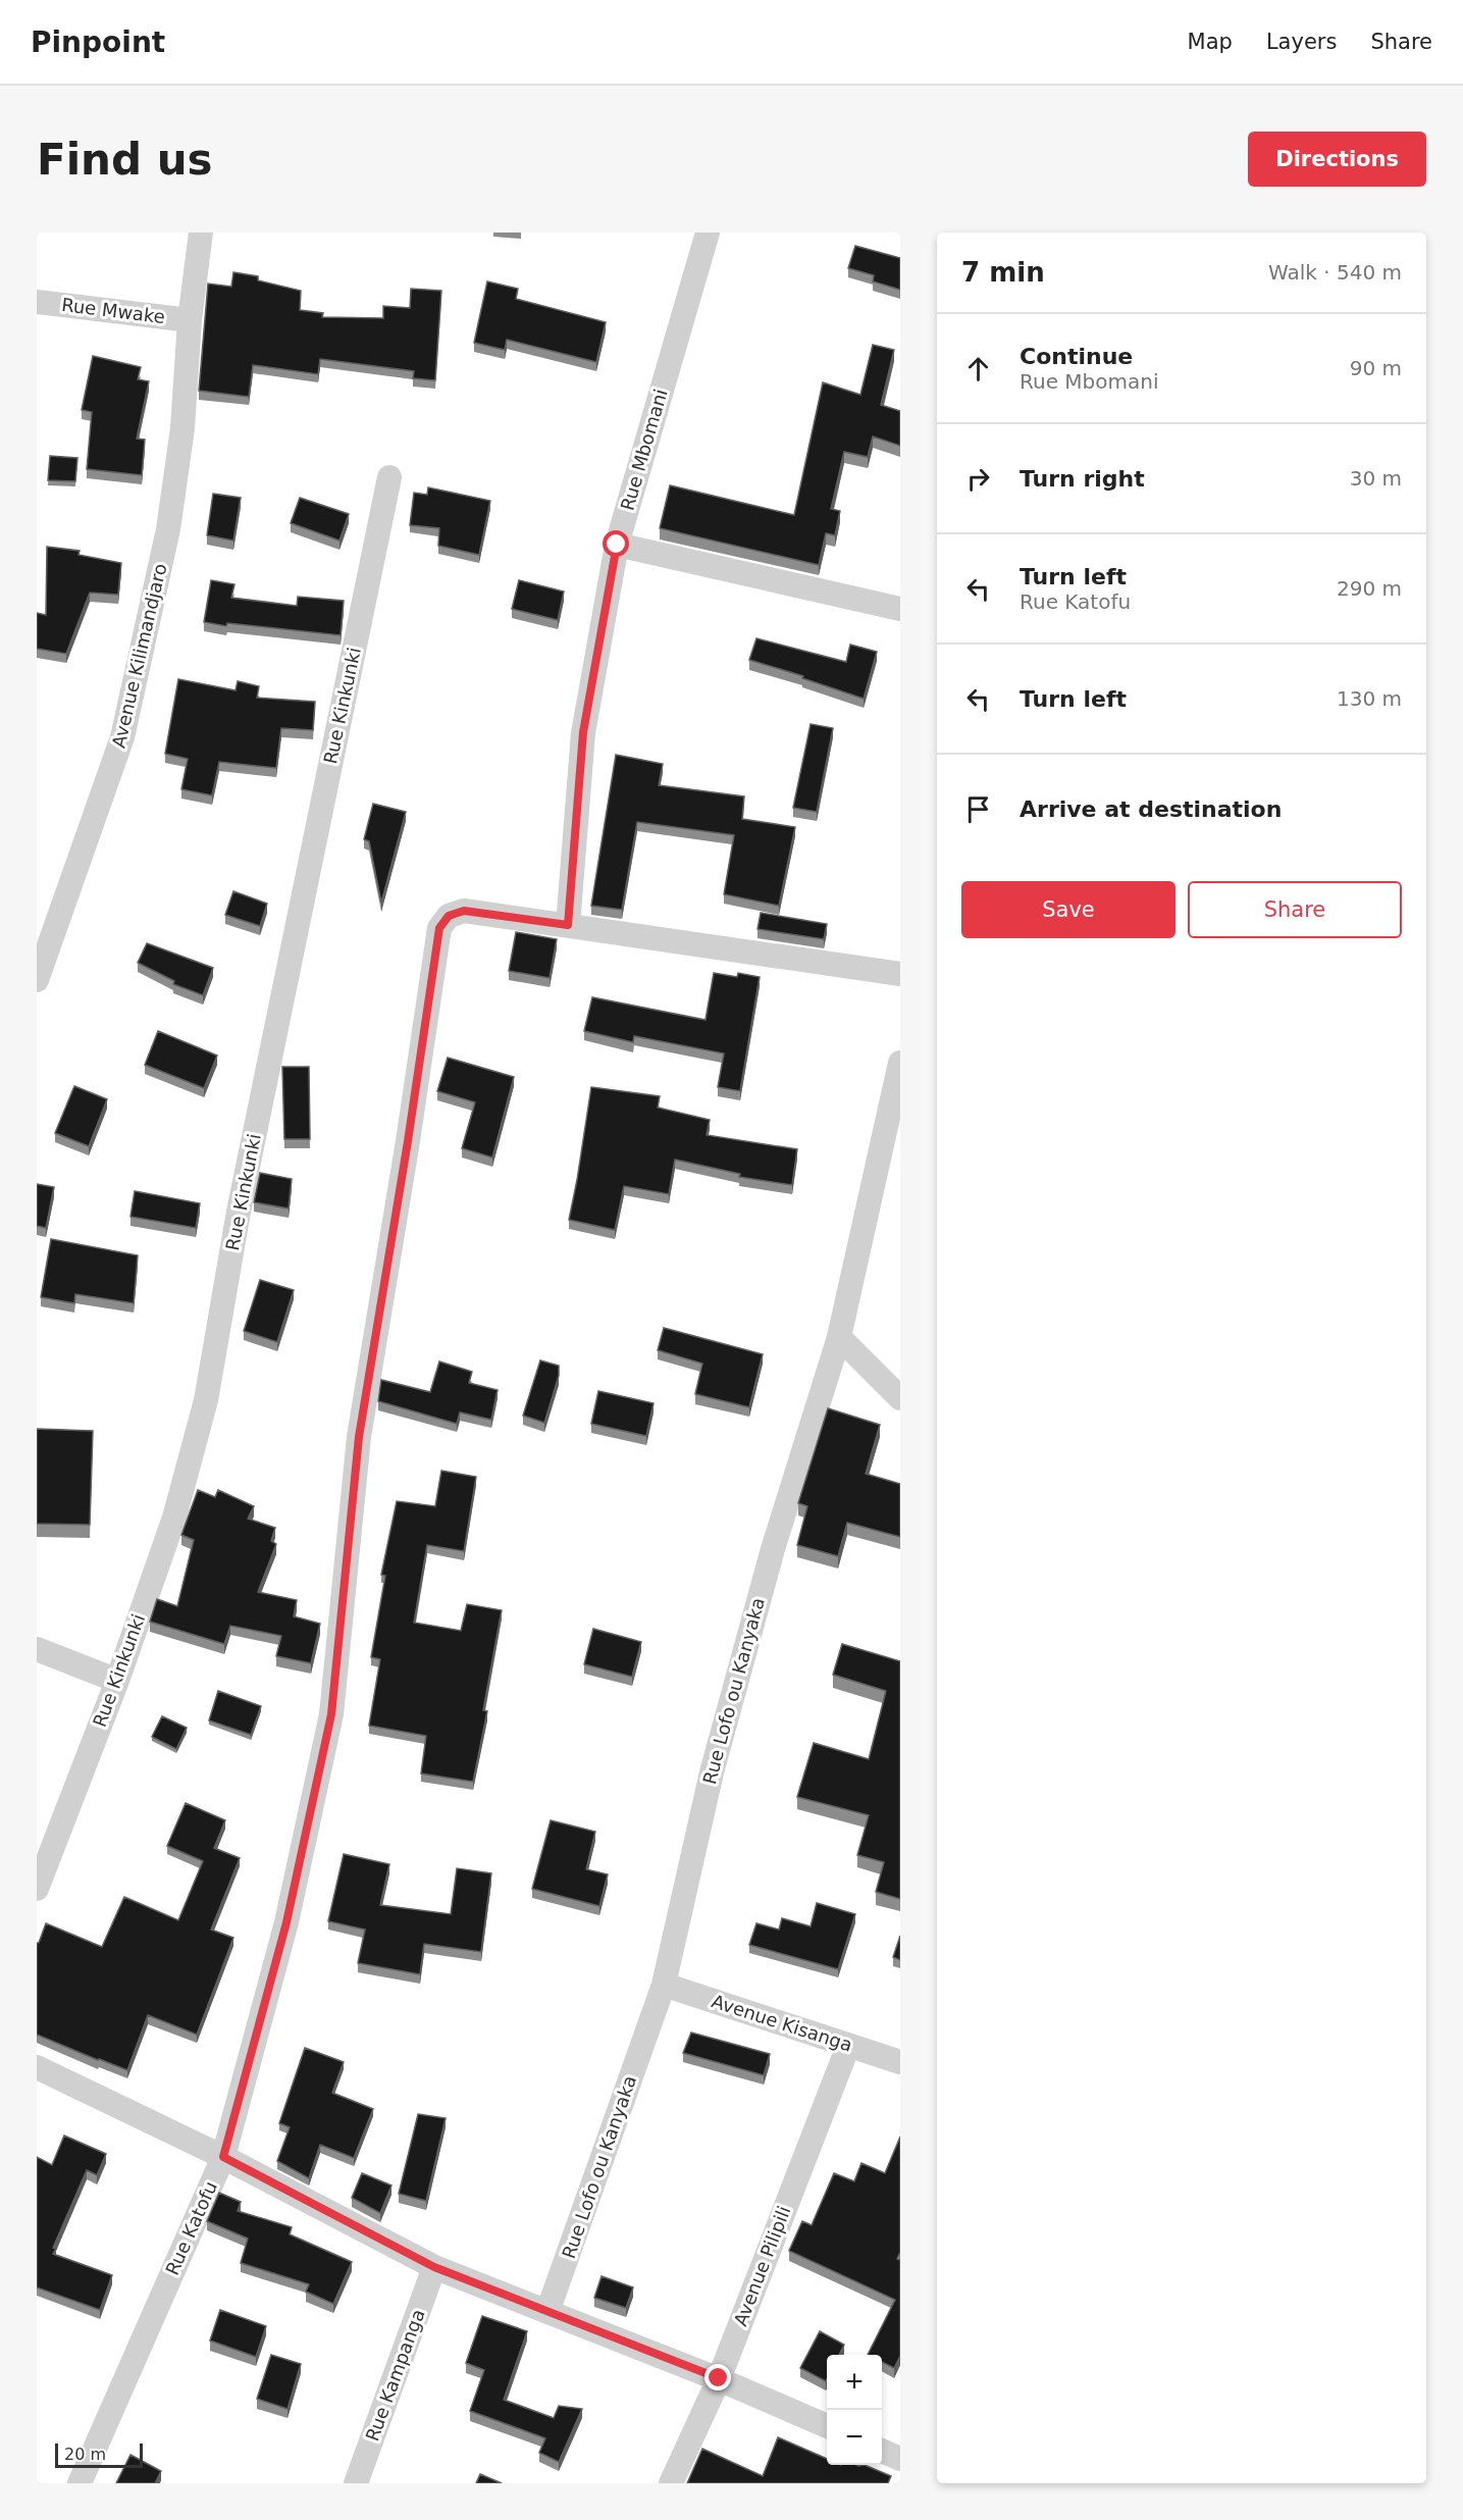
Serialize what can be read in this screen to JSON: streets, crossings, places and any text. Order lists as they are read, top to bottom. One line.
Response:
{"streets":{"street":["Rue Mwake","Rue Mbomani","Avenue Kilimandjaro","Rue Kinkunki","Rue Lofo ou Kanyaka","Avenue Kisanga","Rue Katofu","Avenue Pilipili","Rue Kampanga"]},"crossings":[["Rue Mwake","Avenue Kilimandjaro"],["Rue Mbomani","Rue Katofu"],["Rue Lofo ou Kanyaka","Avenue Kisanga"],["Avenue Kisanga","Avenue Pilipili"]],"scale_bar":"20 m","page":{"header":"Pinpoint","nav":["Map","Layers","Share"],"buttons":["Directions",["Save","Share"]],"title":"Find us","heading":["7 min","Walk · 540 m"],"list":[["Continue","Rue Mbomani","90 m"],["Turn right","30 m"],["Turn left","Rue Katofu","290 m"],["Turn left","130 m"],"Arrive at destination"],"map_buttons":["+","−"],"scale":"20 m"}}
